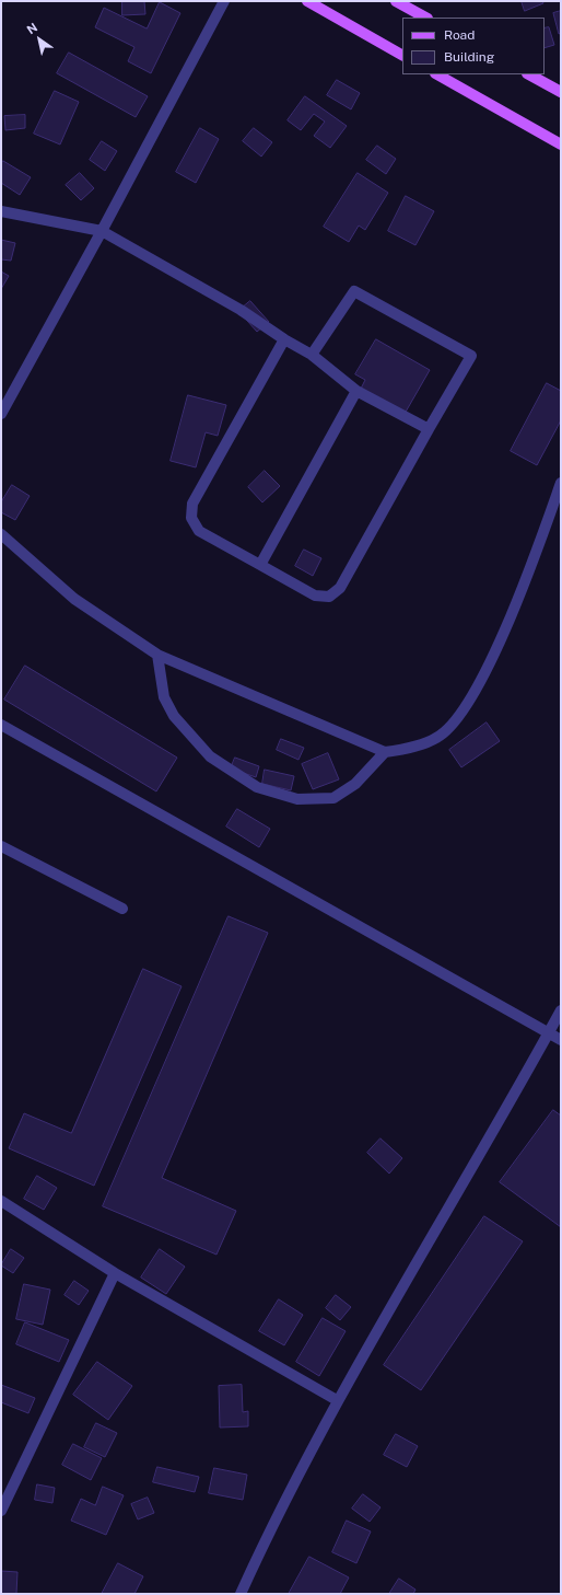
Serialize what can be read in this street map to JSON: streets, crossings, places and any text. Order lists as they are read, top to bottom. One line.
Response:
{"legend":["Road","Building"],"north":"top left"}
